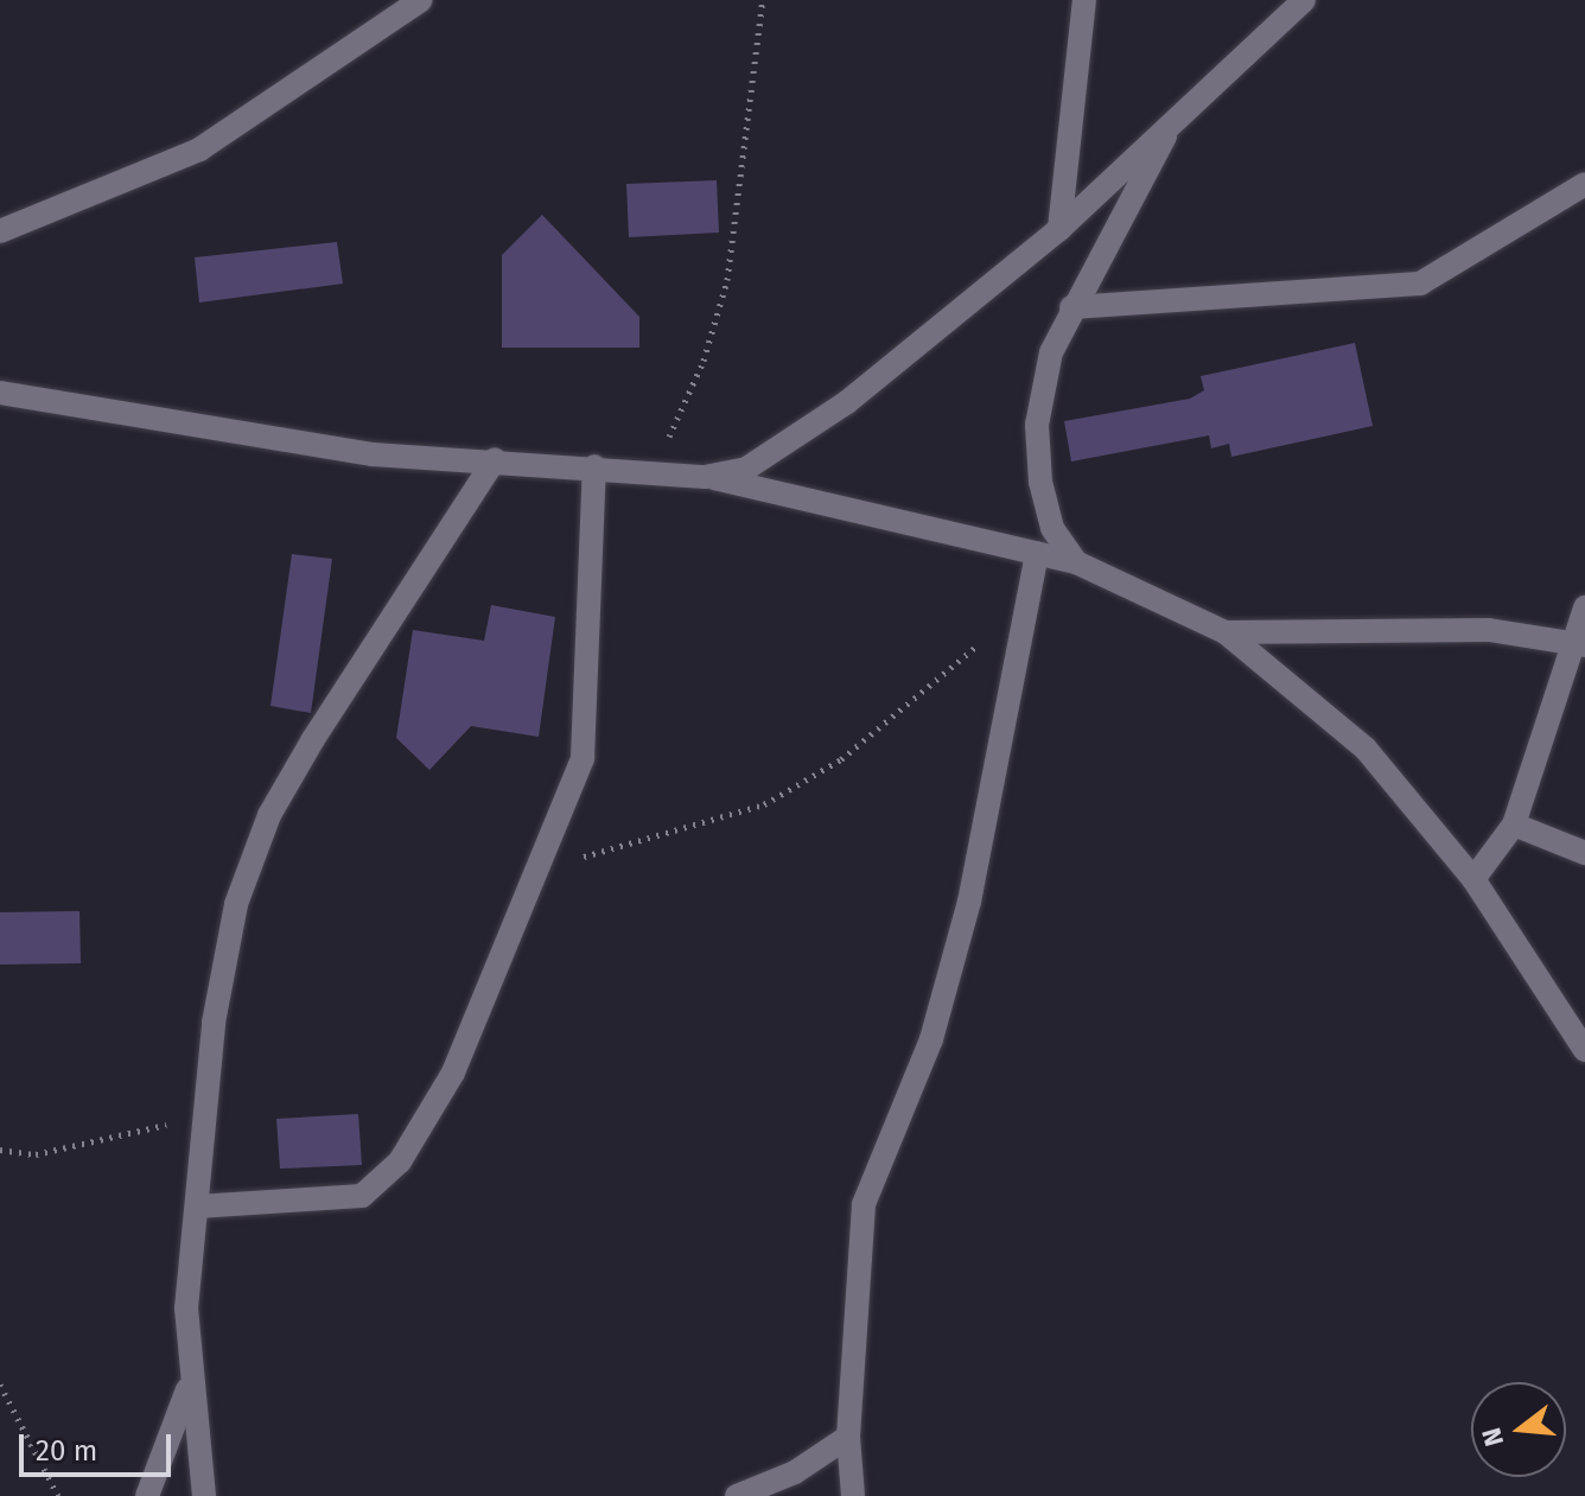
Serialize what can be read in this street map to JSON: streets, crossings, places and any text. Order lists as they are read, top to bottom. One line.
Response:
{"scale_bar":"20 m","north":"left"}
